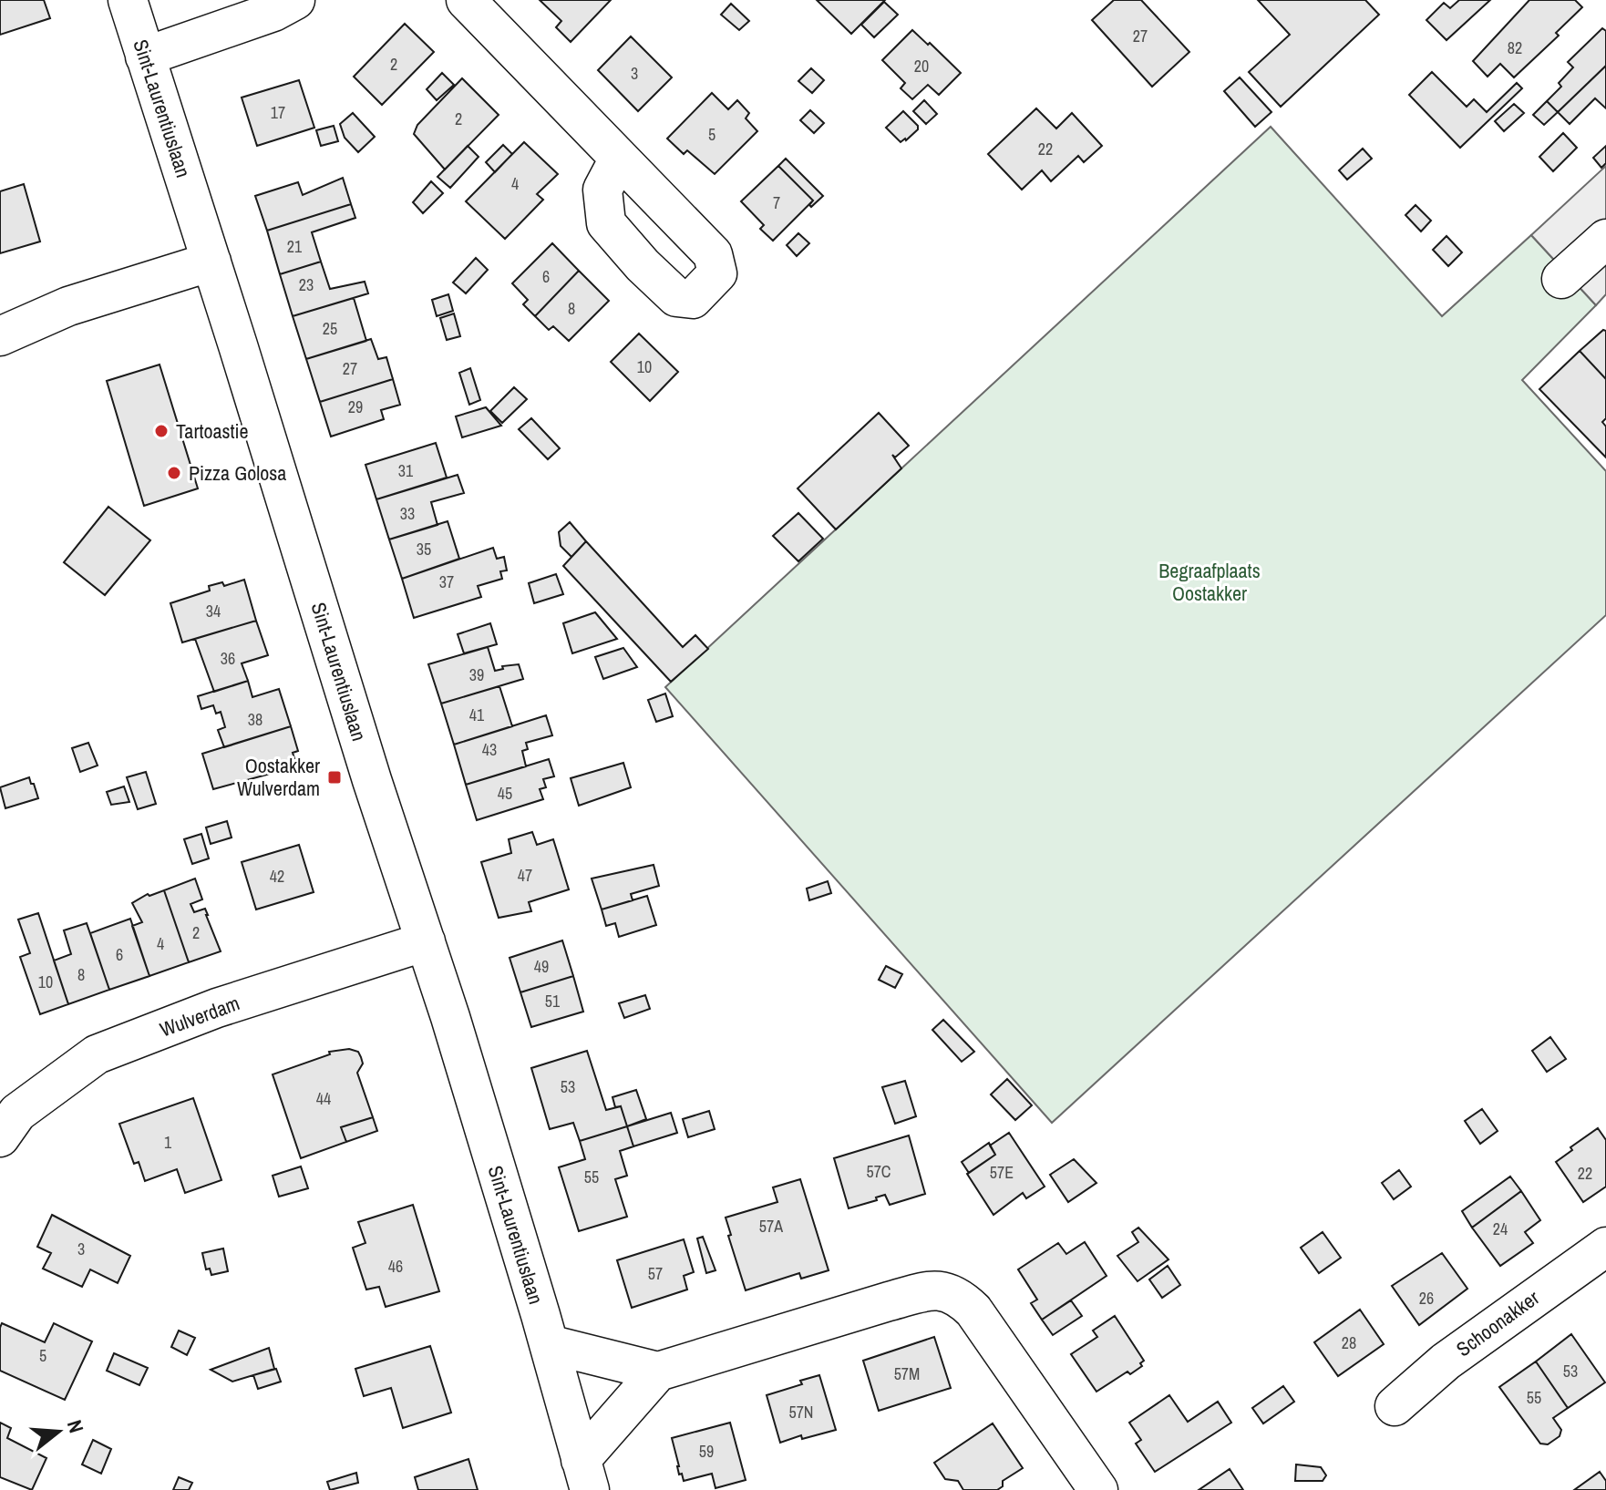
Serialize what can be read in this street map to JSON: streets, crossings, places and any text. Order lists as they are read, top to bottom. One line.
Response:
{"streets":{"street":["Sint-Laurentiuslaan","Wulverdam","Schoonakker"]},"crossings":[["Sint-Laurentiuslaan","Wulverdam"]],"parks":["Begraafplaats Oostakker"],"places":{"other":["Tartoastie","Pizza Golosa"],"transit":["Oostakker Wulverdam"]},"house_numbers":["27","82","2","20","3","17","2","5","22","4","7","21","6","23","8","25","10","27","29","31","33","35","37","34","36","39","41","38","43","45","47","42","2","4","6","49","8","10","51","53","44","1","57C","57E","22","55","57A","24","3","46","57","26","28","5","53","57M","55","57N","59"],"north":"right"}
